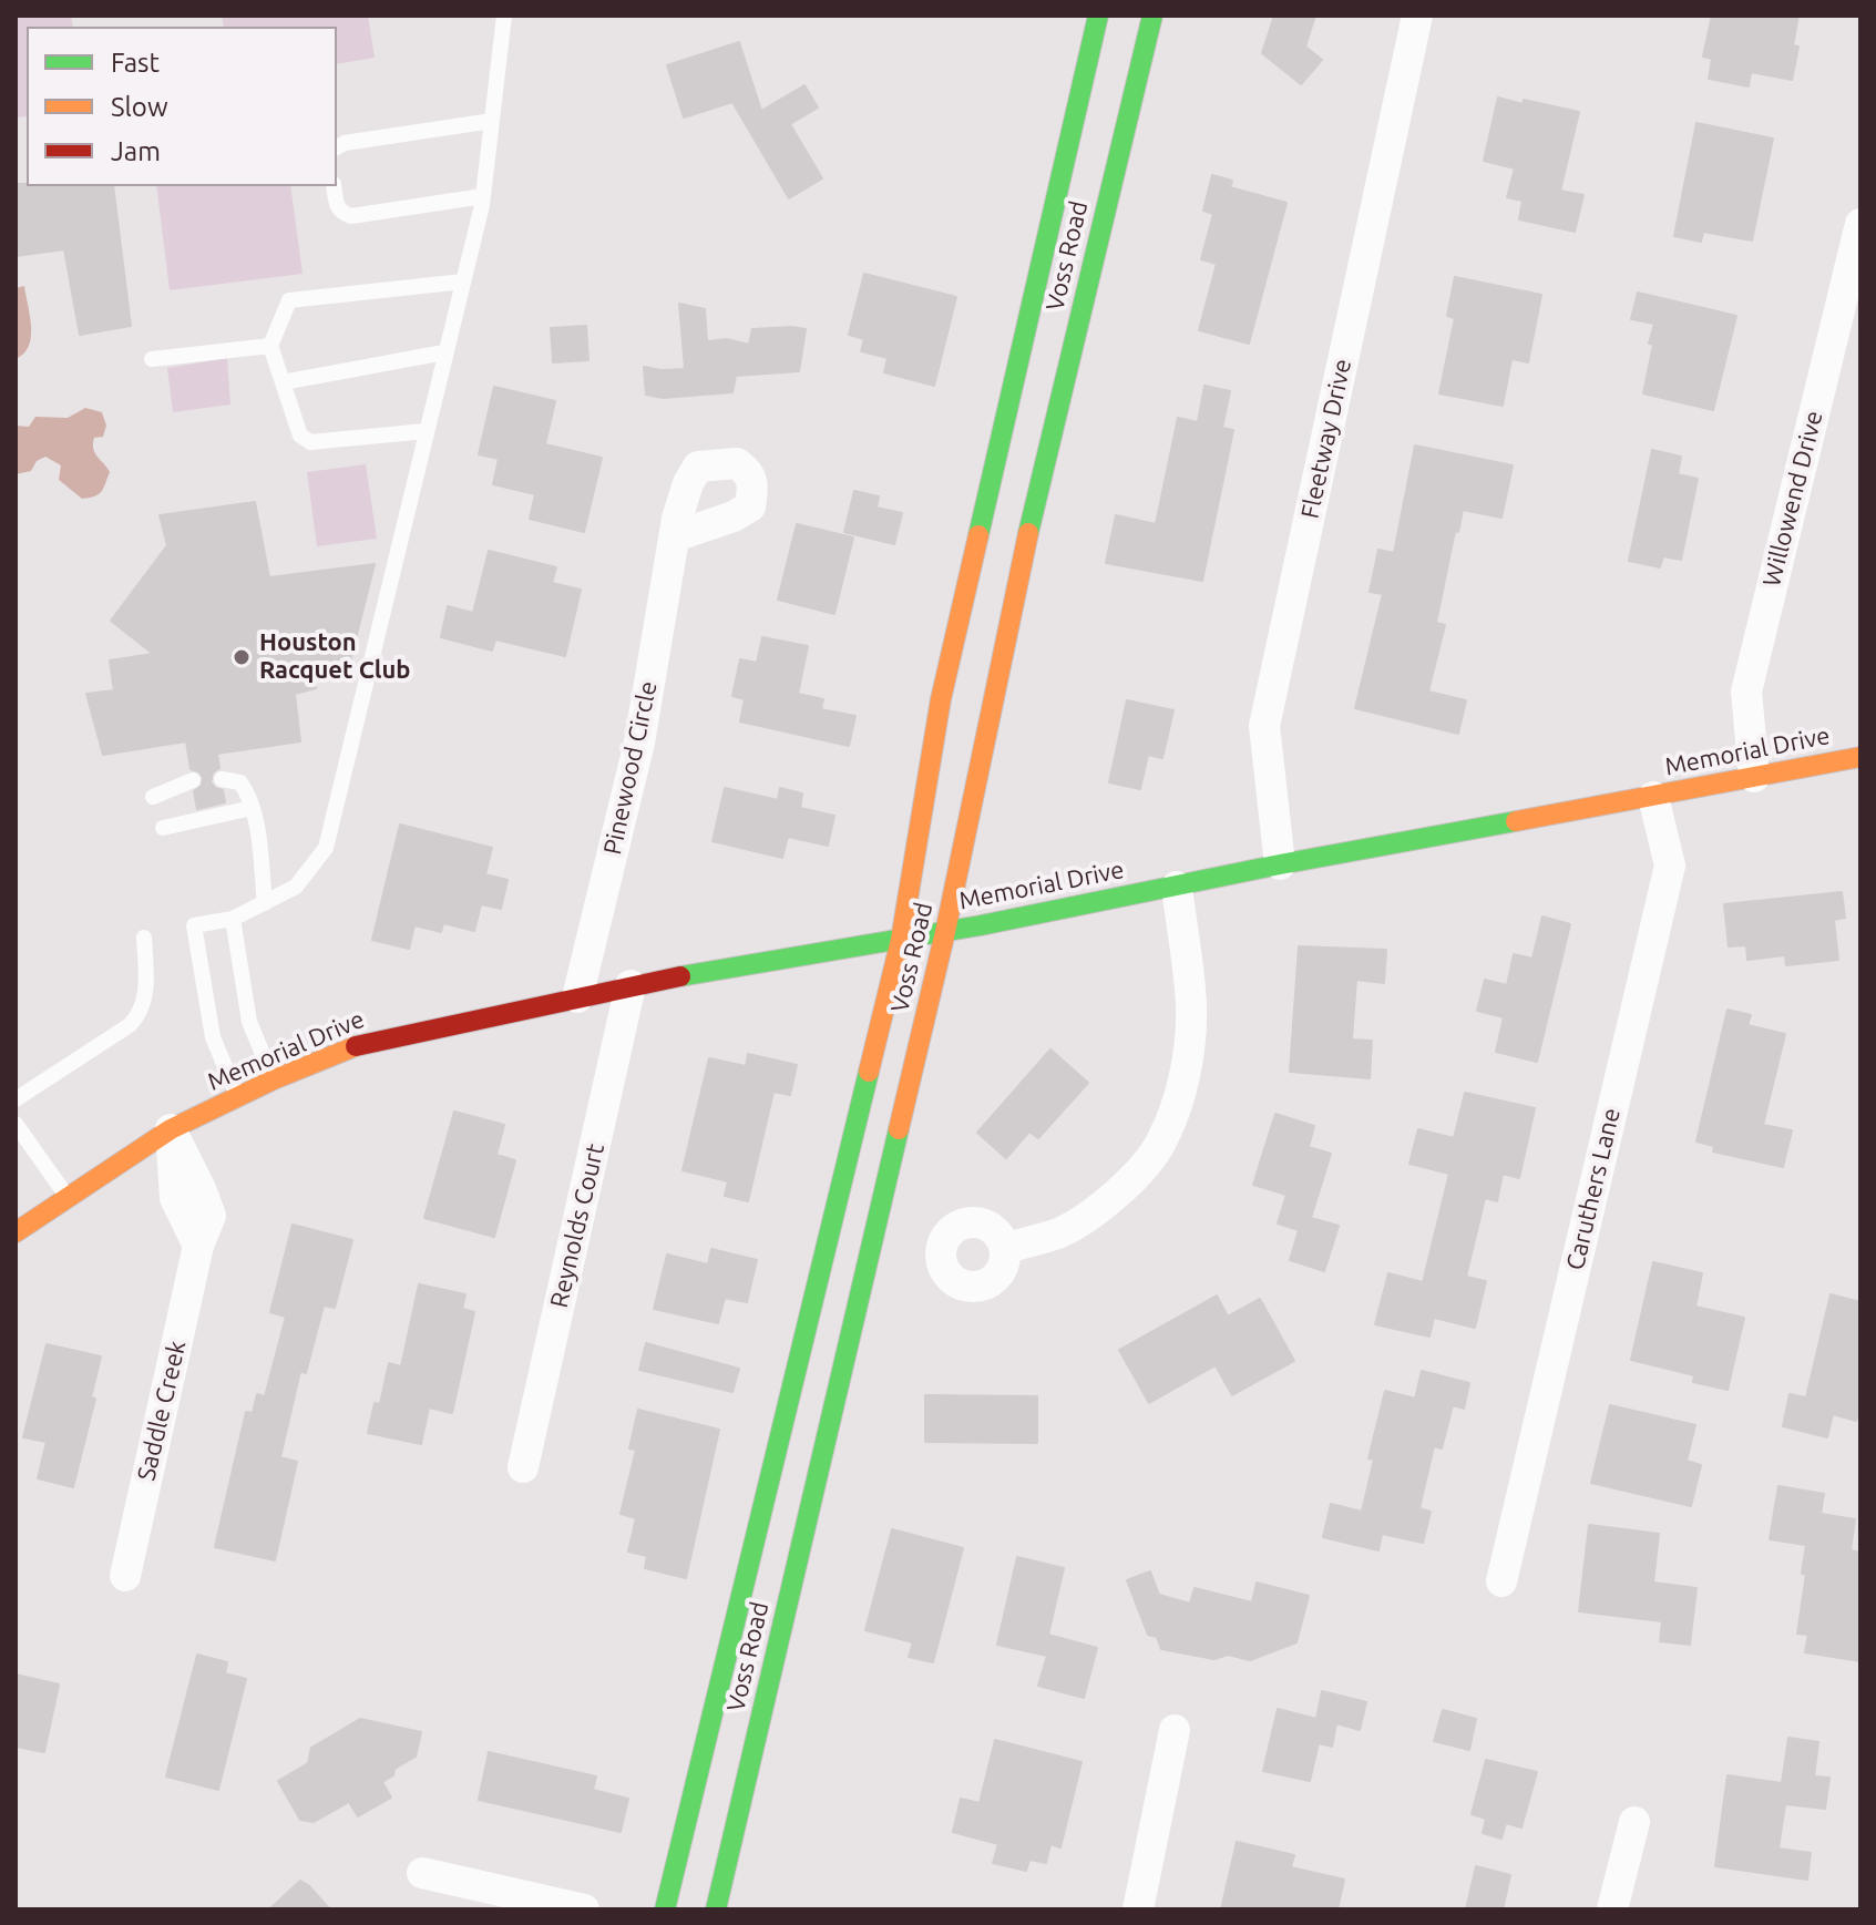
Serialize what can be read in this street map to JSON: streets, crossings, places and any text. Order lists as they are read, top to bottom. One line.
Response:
{"streets":{"main road":["Voss Road","Memorial Drive"],"street":["Fleetway Drive","Willowend Drive","Pinewood Circle","Caruthers Lane","Reynolds Court","Saddle Creek"]},"crossings":[["Voss Road","Memorial Drive"],["Fleetway Drive","Memorial Drive"],["Willowend Drive","Memorial Drive"],["Memorial Drive","Pinewood Circle"],["Memorial Drive","Caruthers Lane"],["Memorial Drive","Reynolds Court"],["Memorial Drive","Saddle Creek"]],"places":["Houston Racquet Club"],"legend":["Fast","Slow","Jam"]}
